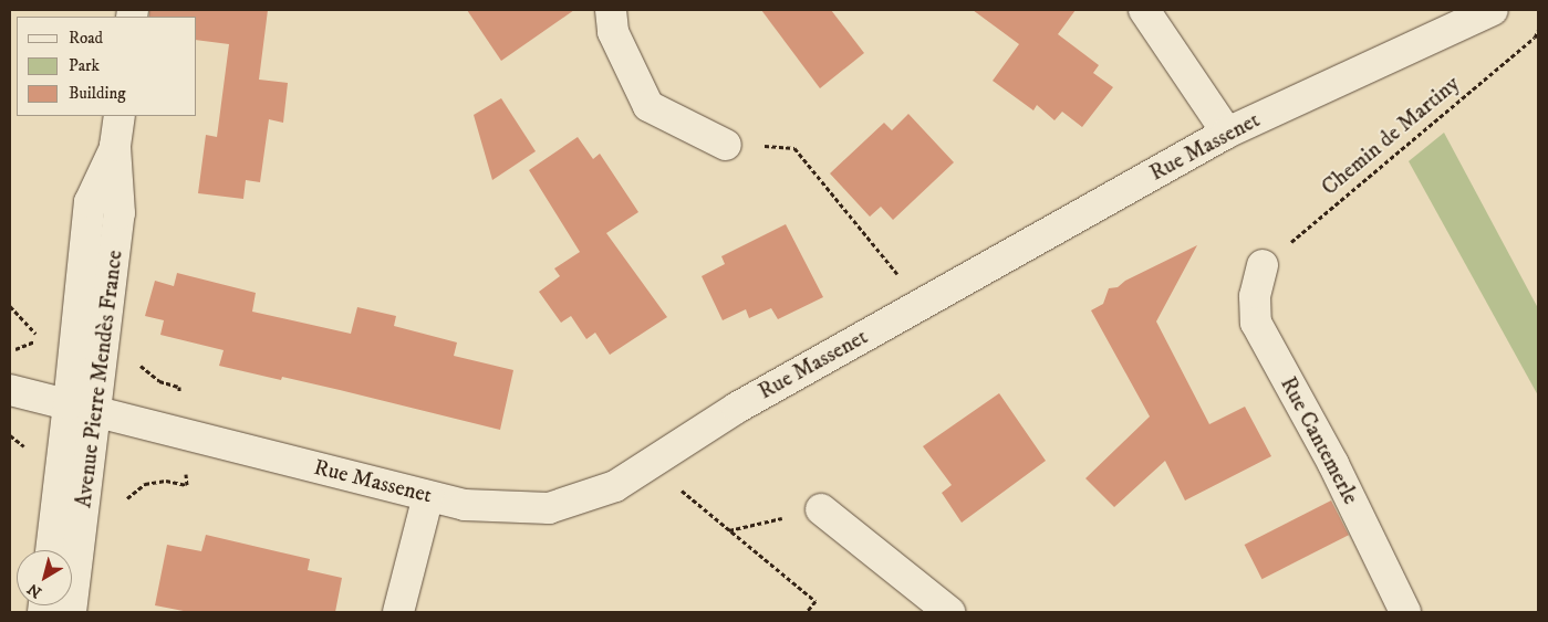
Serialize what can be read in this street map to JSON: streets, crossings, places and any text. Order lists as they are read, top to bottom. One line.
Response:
{"streets":{"street":["Rue Massenet","Avenue Pierre Mendès France","Rue Cantemerle"],"path":["Chemin de Martiny"]},"crossings":[["Chemin de Martiny","Rue Cantemerle"],["Rue Massenet","Avenue Pierre Mendès France"]],"legend":["Road","Park","Building"],"north":"bottom left"}
